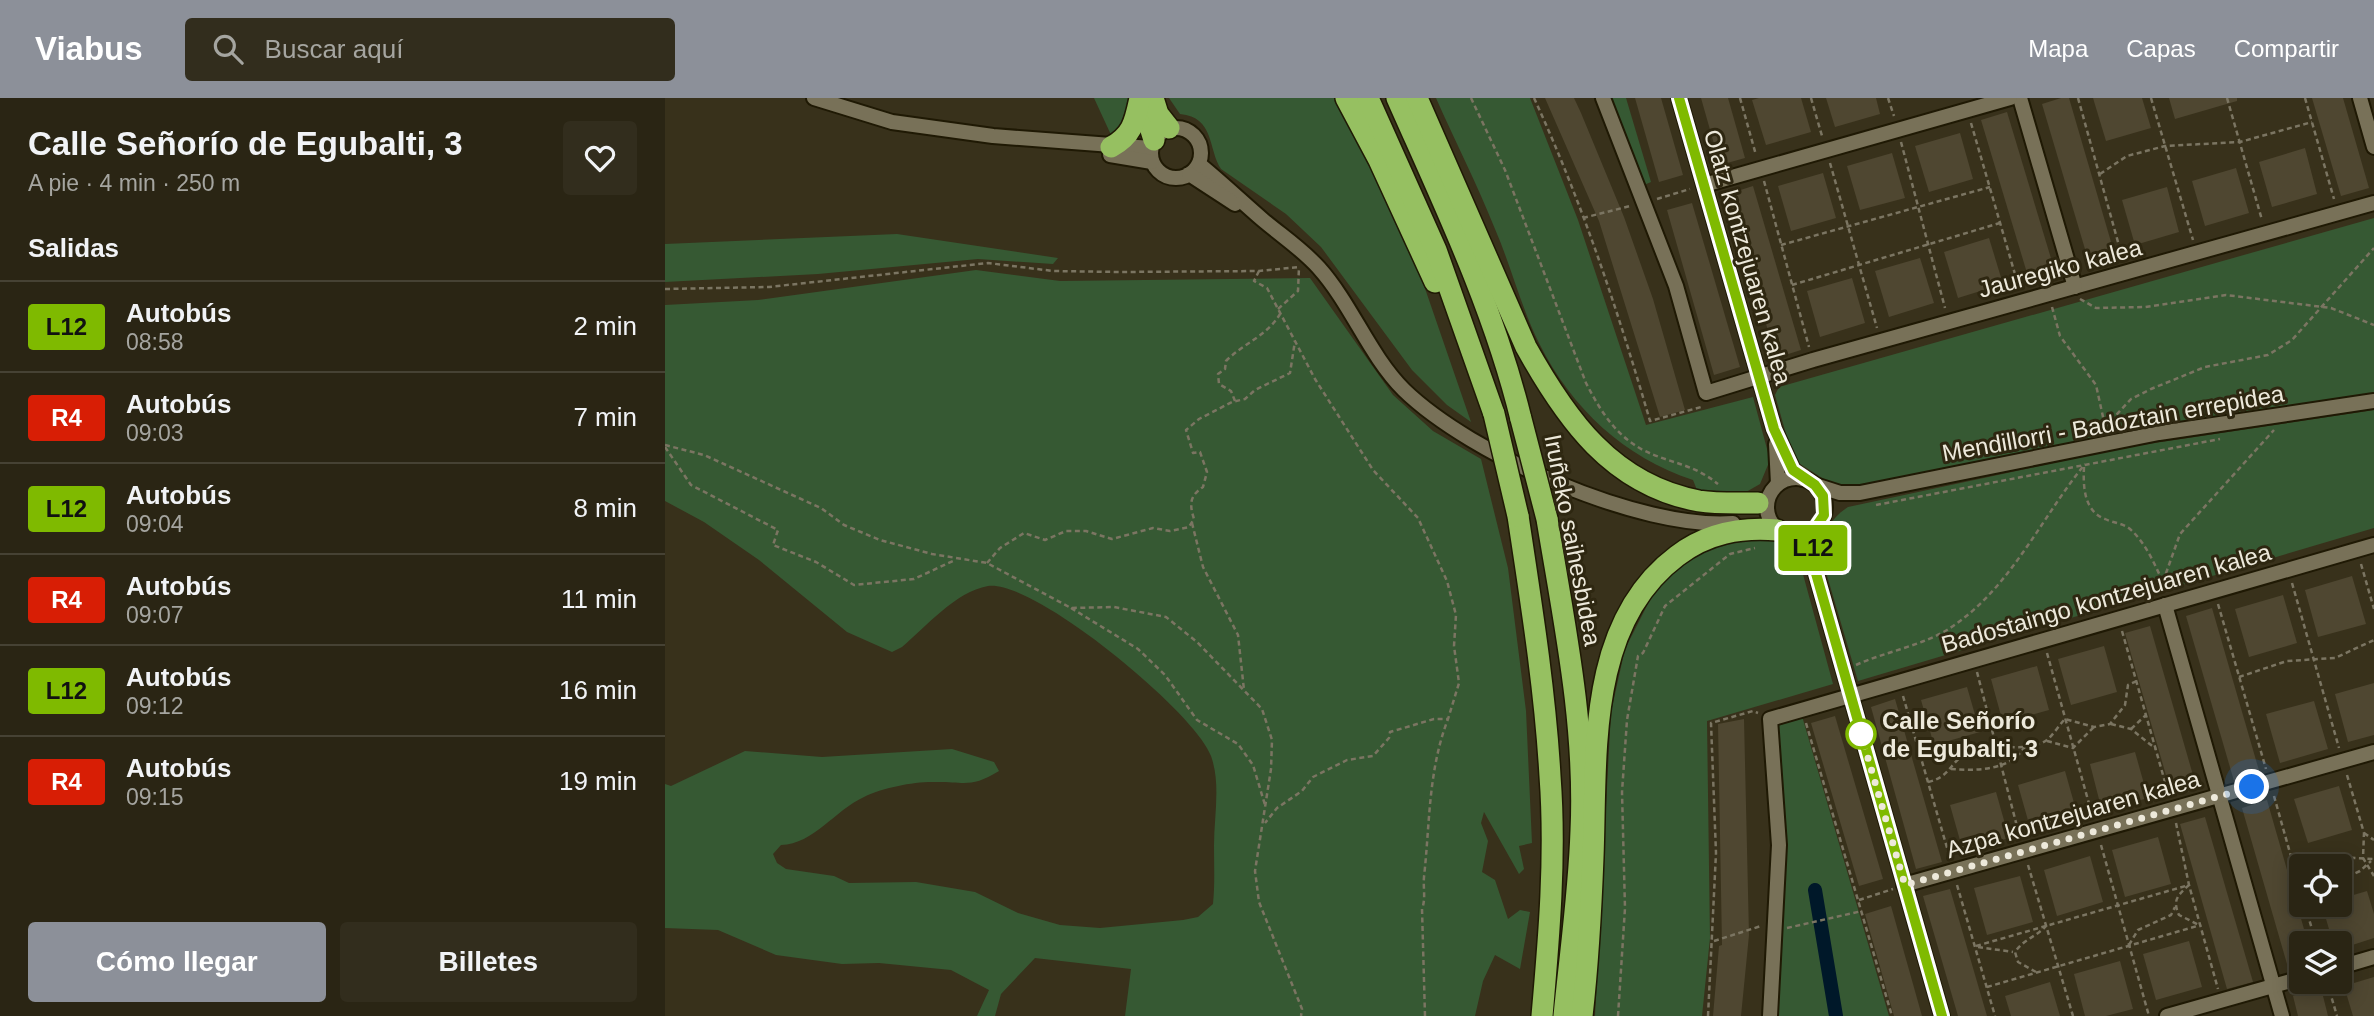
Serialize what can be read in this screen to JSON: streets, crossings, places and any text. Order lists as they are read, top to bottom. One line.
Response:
{"streets":{"highway":["Iruñeko saihesbidea"],"street":["Olatz kontzejuaren kalea","Jauregiko kalea","Mendillorri - Badoztain errepidea","Badostaingo kontzejuaren kalea","Azpa kontzejuaren kalea"]},"crossings":[["Olatz kontzejuaren kalea","Jauregiko kalea"],["Olatz kontzejuaren kalea","Mendillorri - Badoztain errepidea"]],"places":["Calle Señorío de Egubalti, 3"],"lines":["bus line L12"],"page":{"header":"Viabus","search":"Buscar aquí","nav":["Mapa","Capas","Compartir"],"heading":[["Calle Señorío de Egubalti, 3","A pie · 4 min · 250 m"],"Salidas"],"on_map":"L12","list":[{"mark":"L12","name":"Autobús","note":"08:58","value":"2 min"},{"mark":"R4","name":"Autobús","note":"09:03","value":"7 min"},{"mark":"L12","name":"Autobús","note":"09:04","value":"8 min"},{"mark":"R4","name":"Autobús","note":"09:07","value":"11 min"},{"mark":"L12","name":"Autobús","note":"09:12","value":"16 min"},{"mark":"R4","name":"Autobús","note":"09:15","value":"19 min"}],"buttons":["Cómo llegar","Billetes"]}}
